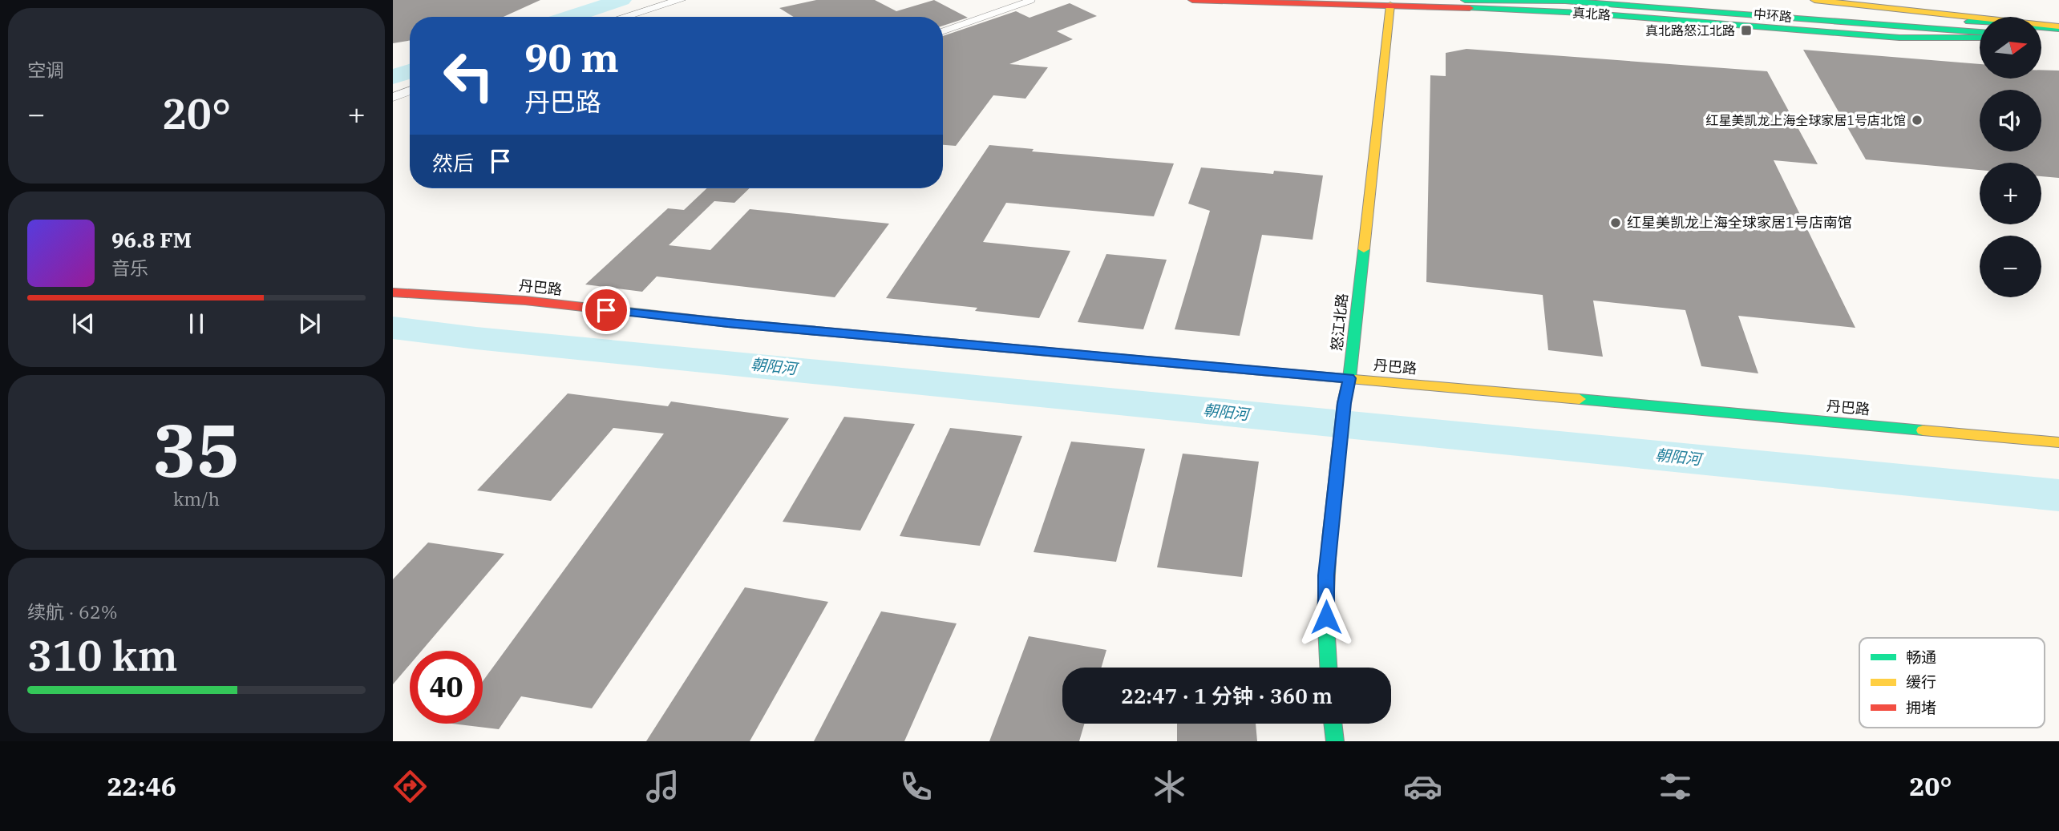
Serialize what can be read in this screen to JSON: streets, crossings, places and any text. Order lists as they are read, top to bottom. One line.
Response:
{"streets":{"main road":["真北路","中环路","丹巴路","怒江北路"]},"crossings":[["真北路","怒江北路"],["丹巴路","怒江北路"]],"water":["朝阳河"],"places":{"transit":["真北路怒江北路"],"other":["红星美凯龙上海全球家居1号店北馆","红星美凯龙上海全球家居1号店南馆"]},"legend":["畅通","缓行","拥堵"],"north":"right","page":{"tile":["空调",["35","km/h"],["续航 · 62%","310 km"]],"map_buttons":["+","−"],"turn":["90 m","丹巴路"],"heat":["−","20°","+"],"then":"然后","song":["96.8 FM","音乐"],"limit":"40","trip":"22:47 · 1 分钟 · 360 m","tabs":["22:46","20°"]}}
